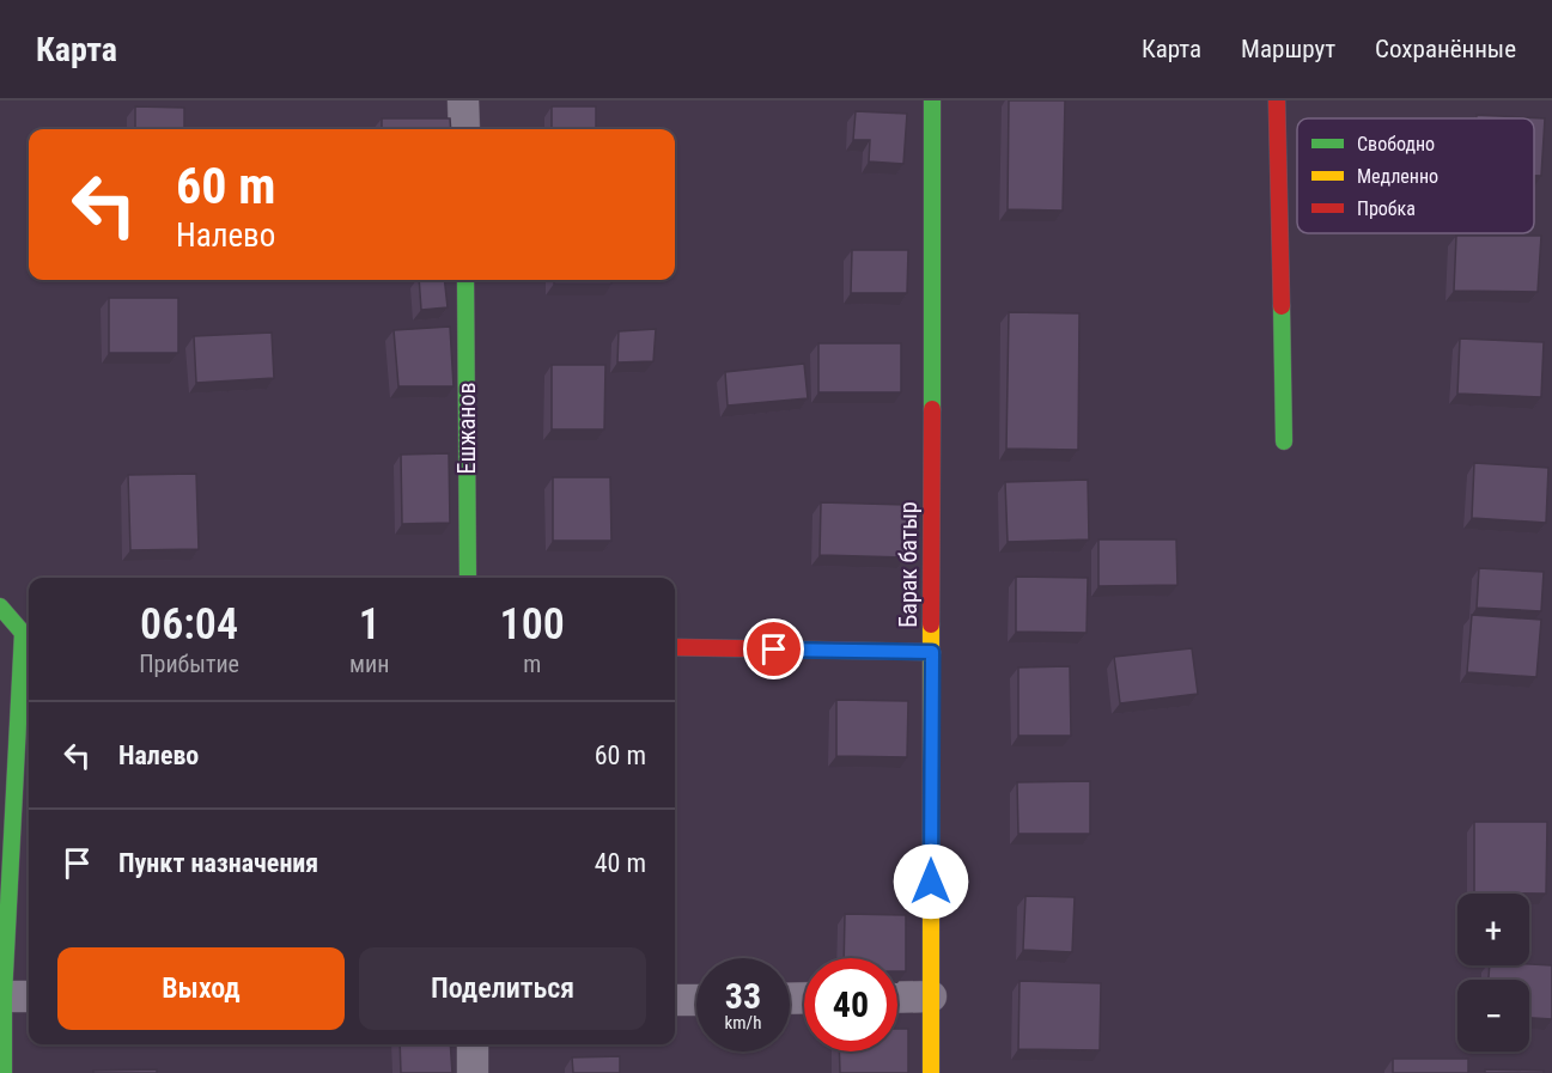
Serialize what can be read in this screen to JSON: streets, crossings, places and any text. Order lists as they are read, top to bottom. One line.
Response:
{"streets":{"street":["Ешжанов","Барак батыр"]},"legend":["Свободно","Медленно","Пробка"],"page":{"header":"Карта","nav":["Карта","Маршрут","Сохранённые"],"turn":["60 m","Налево"],"eta":["06:04","Прибытие","1","мин","100","m"],"list":[{"name":"Налево","value":"60 m"},{"name":"Пункт назначения","value":"40 m"}],"map_buttons":["+","−"],"buttons":["Выход","Поделиться"],"speed":"33 km/h","limit":"40"}}
